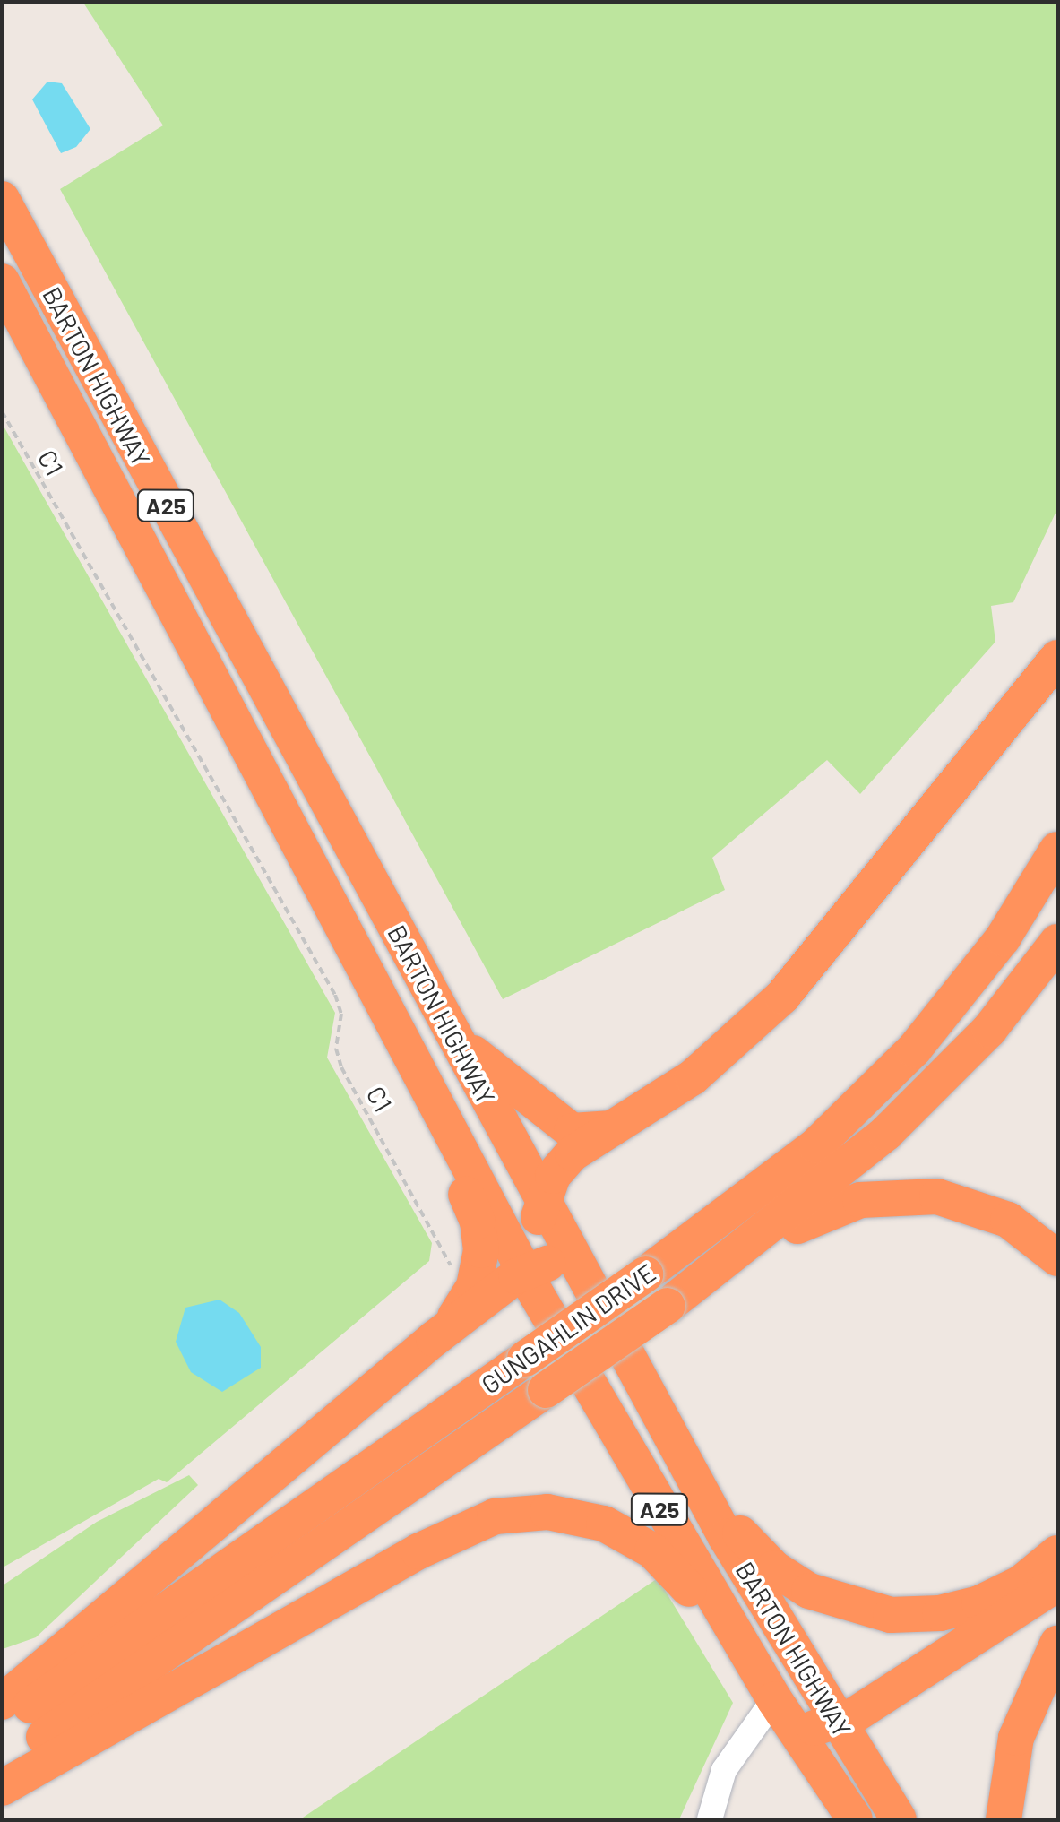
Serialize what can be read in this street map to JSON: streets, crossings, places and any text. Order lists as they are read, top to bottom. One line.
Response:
{"streets":{"highway":["BARTON HIGHWAY","A25","GUNGAHLIN DRIVE"],"path":["C1"]}}
